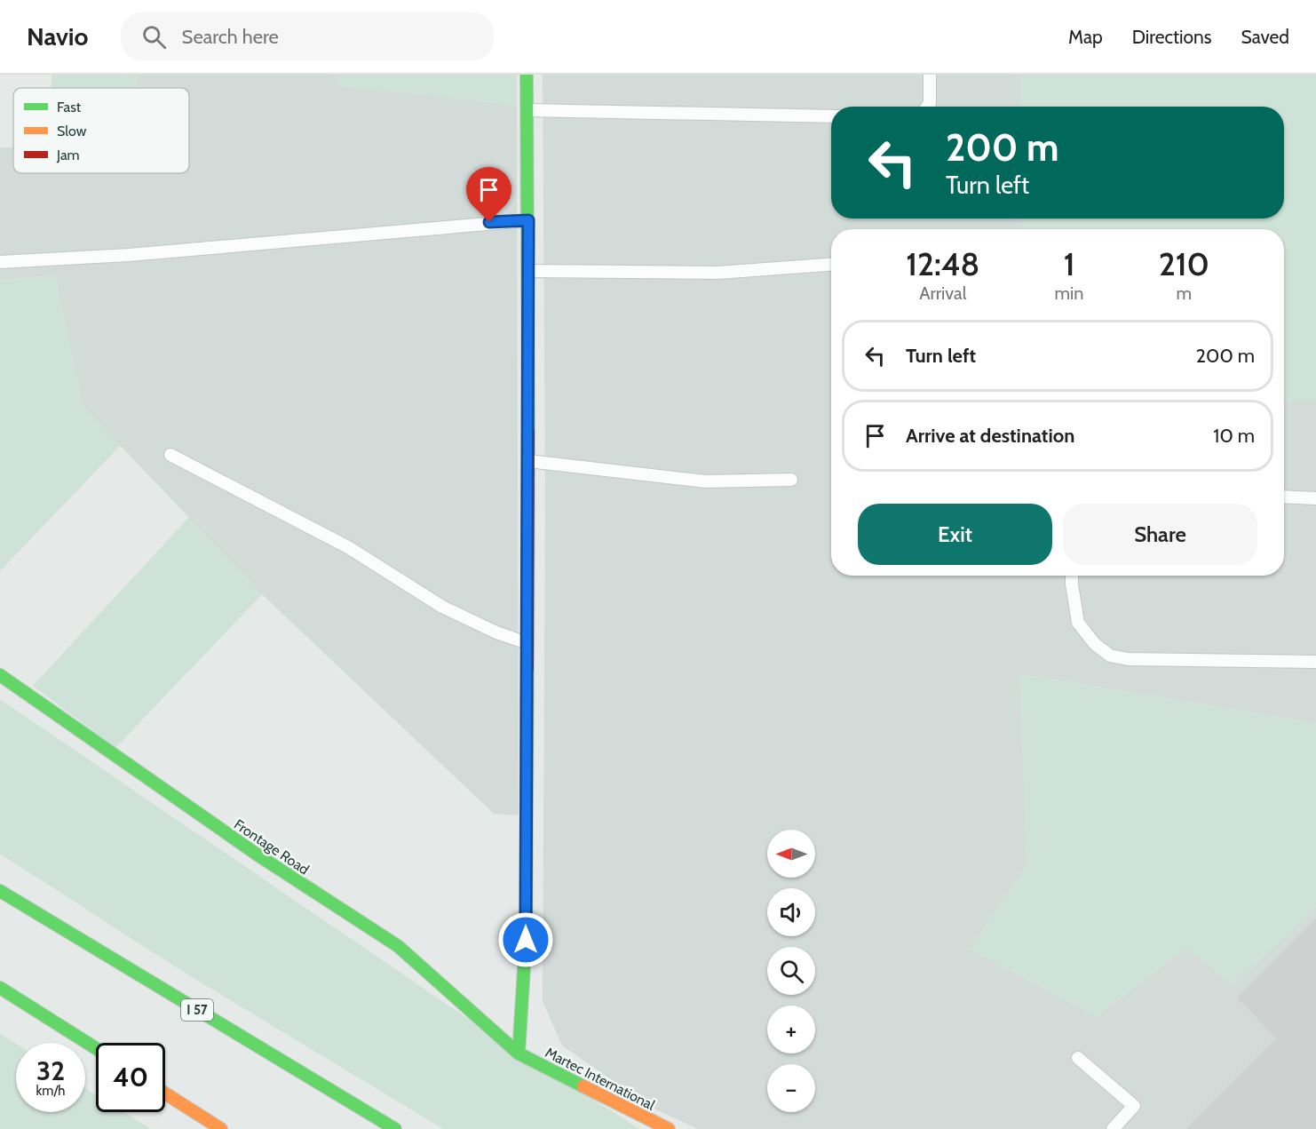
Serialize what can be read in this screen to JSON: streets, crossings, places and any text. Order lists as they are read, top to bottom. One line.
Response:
{"streets":{"main road":["Frontage Road","I 57","Martec International"]},"crossings":[["Frontage Road","Martec International"]],"legend":["Fast","Slow","Jam"],"north":"left","page":{"header":"Navio","search":"Search here","nav":["Map","Directions","Saved"],"turn":["200 m","Turn left"],"eta":["12:48","Arrival","1","min","210","m"],"list":[{"name":"Turn left","value":"200 m"},{"name":"Arrive at destination","value":"10 m"}],"buttons":["Exit","Share"],"map_buttons":["+","−"],"speed":"32 km/h","limit":"40"}}
